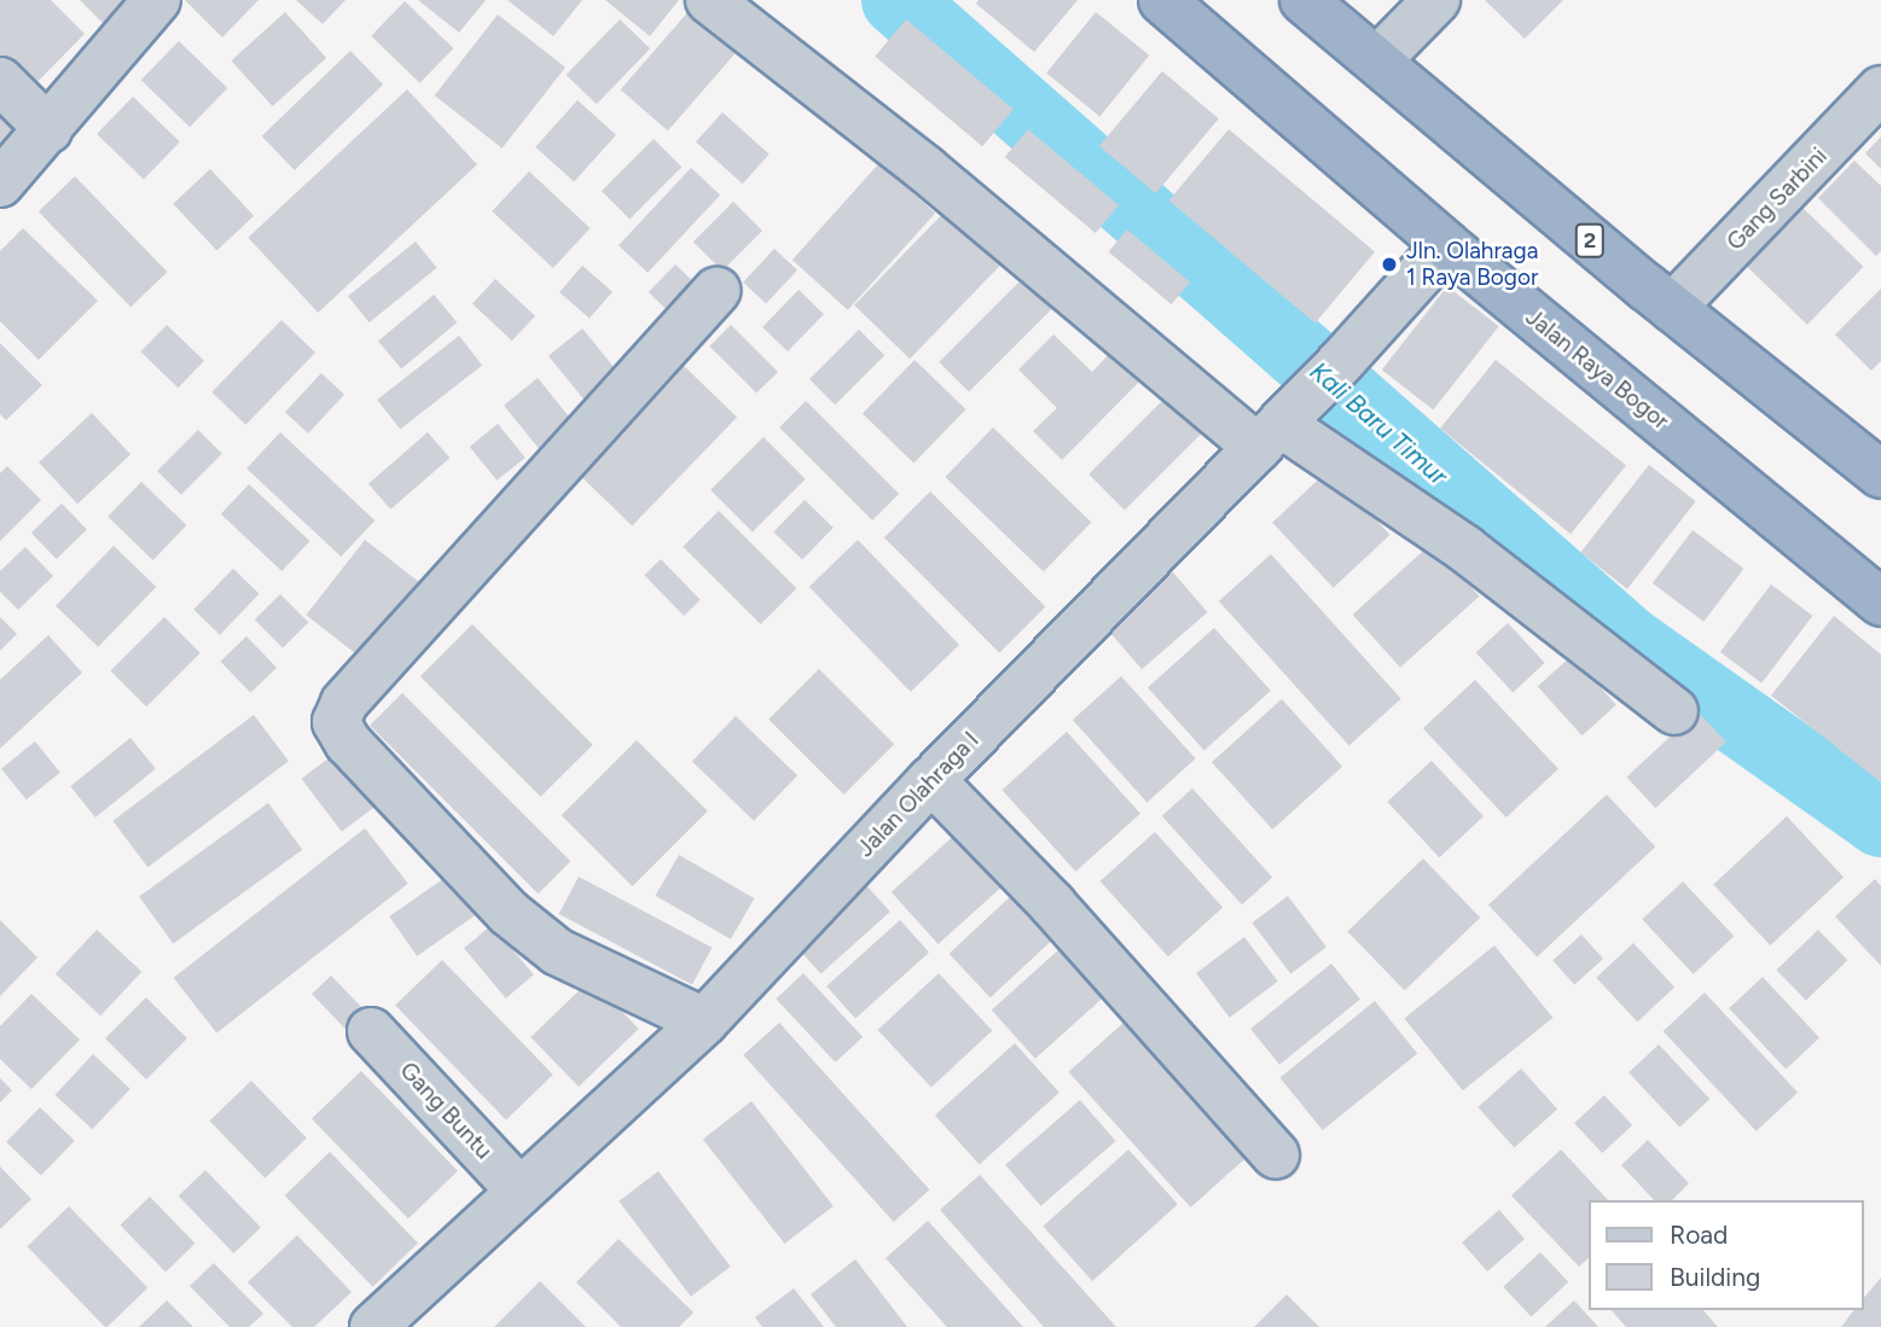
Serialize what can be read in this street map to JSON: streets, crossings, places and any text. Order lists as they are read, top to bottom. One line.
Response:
{"streets":{"highway":["2","Jalan Raya Bogor"],"street":["Gang Sarbini","Jalan Olahraga I","Gang Buntu"]},"crossings":[["Gang Sarbini","2"],["Jalan Raya Bogor","Jalan Olahraga I"],["Jalan Olahraga I","Gang Buntu"]],"water":["Kali Baru Timur"],"places":["Jln. Olahraga 1 Raya Bogor"],"legend":["Road","Building"]}
